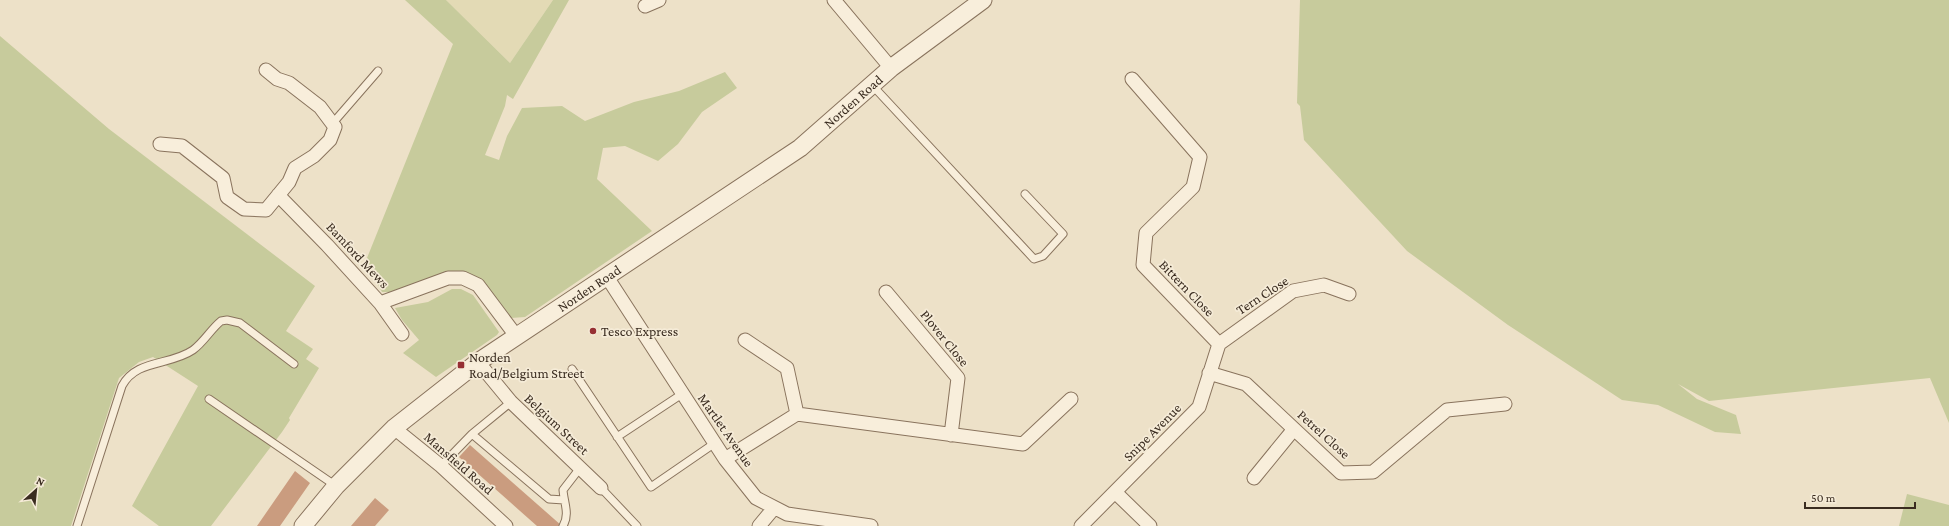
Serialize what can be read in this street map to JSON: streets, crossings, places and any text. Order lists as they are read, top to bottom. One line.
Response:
{"streets":{"street":["Norden Road","Bamford Mews","Bittern Close","Tern Close","Plover Close","Belgium Street","Martlet Avenue","Snipe Avenue","Petrel Close","Mansfield Road"]},"crossings":[["Norden Road","Bamford Mews"],["Norden Road","Belgium Street"],["Norden Road","Martlet Avenue"],["Norden Road","Mansfield Road"],["Bittern Close","Tern Close"],["Bittern Close","Snipe Avenue"],["Tern Close","Snipe Avenue"],["Snipe Avenue","Petrel Close"]],"places":{"other":["Tesco Express"],"transit":["Norden Road/Belgium Street"]},"scale_bar":"50 m","north":"top right"}
